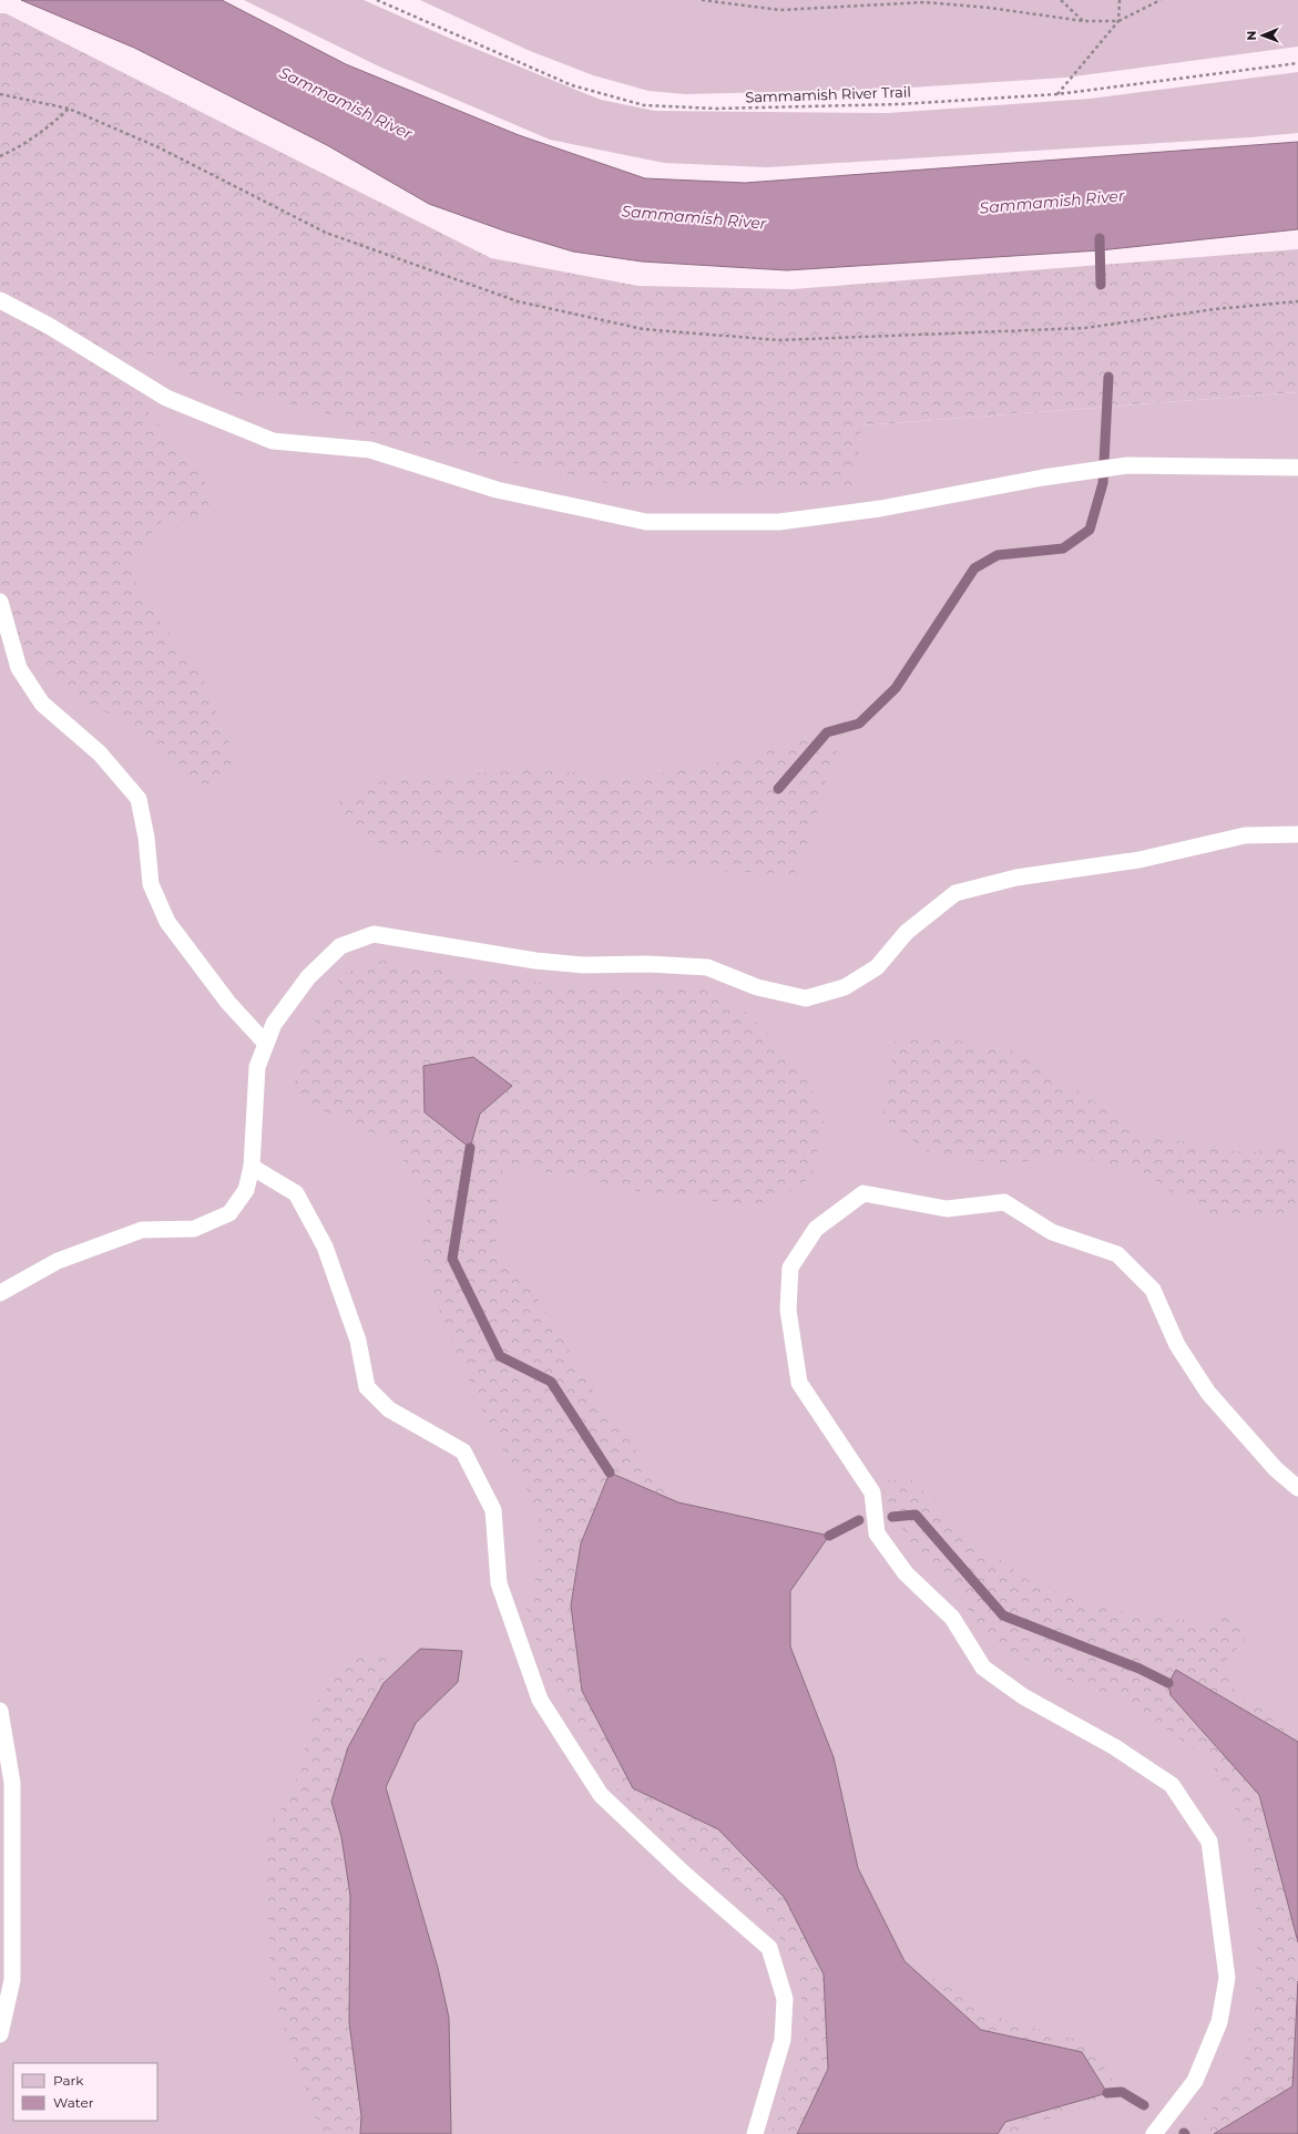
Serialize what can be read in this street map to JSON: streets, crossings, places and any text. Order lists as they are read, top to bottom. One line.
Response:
{"streets":{"path":["Sammamish River Trail"]},"water":["Sammamish River"],"legend":["Park","Water"],"north":"left"}
